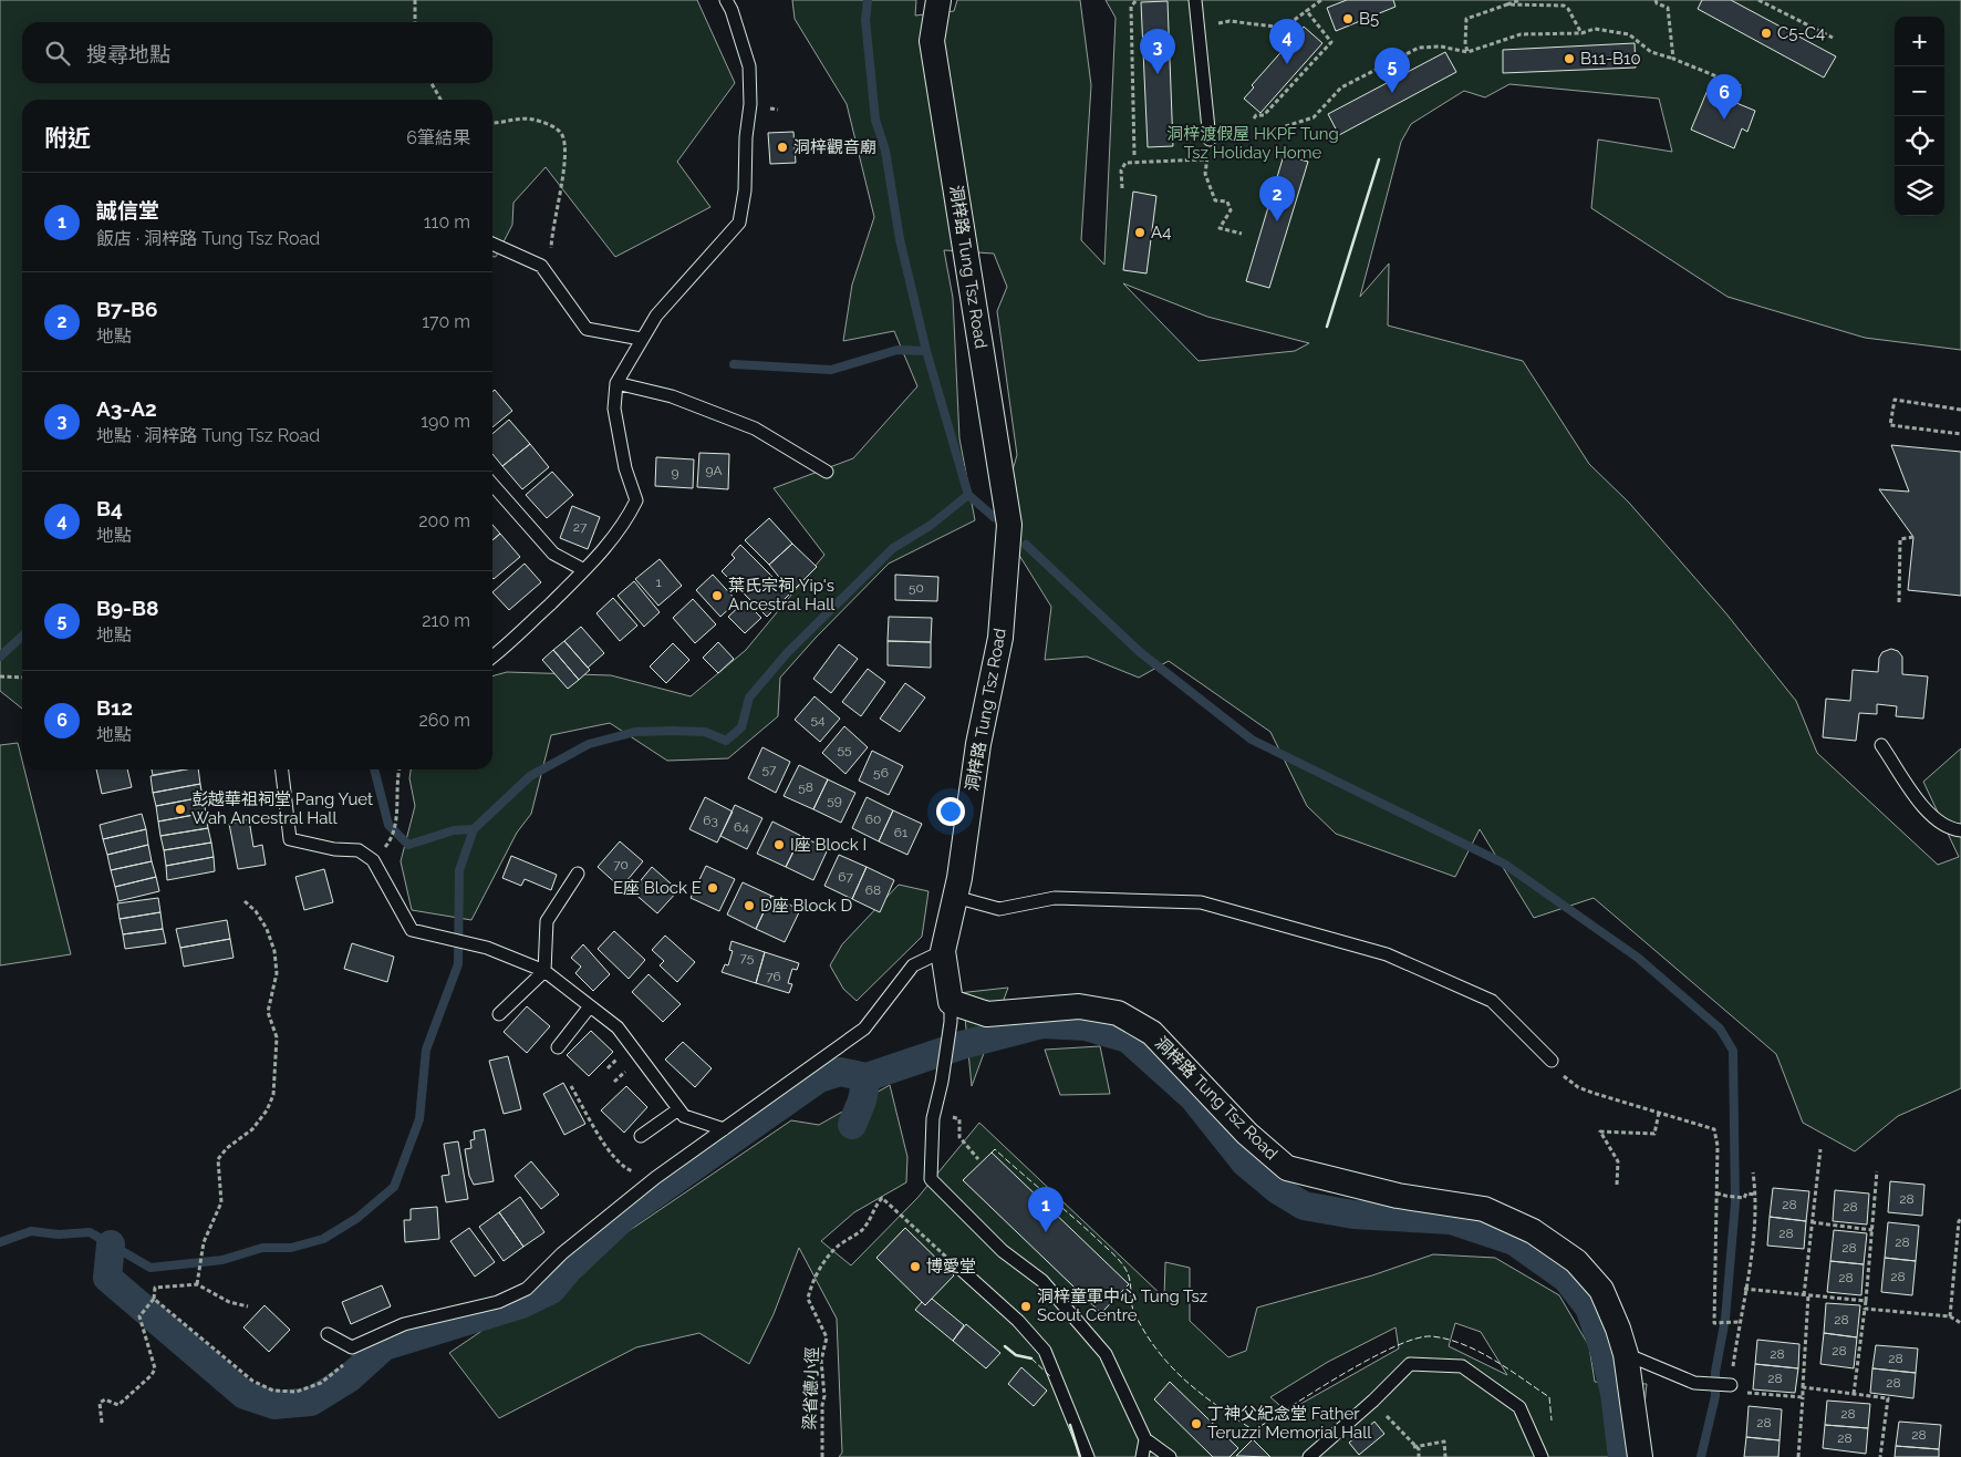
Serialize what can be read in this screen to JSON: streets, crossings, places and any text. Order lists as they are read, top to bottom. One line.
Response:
{"streets":{"street":["洞梓路 Tung Tsz Road"],"path":["梁省德小徑"]},"parks":["洞梓渡假屋 HKPF Tung Tsz Holiday Home"],"places":["B5","C5-C4","B11-B10","洞梓觀音廟","A4","葉氏宗祠 Yip's Ancestral Hall","彭越華祖祠堂 Pang Yuet Wah Ancestral Hall","I座 Block I","E座 Block E","D座 Block D","博愛堂","洞梓童軍中心 Tung Tsz Scout Centre","丁神父紀念堂 Father Teruzzi Memorial Hall"],"house_numbers":["9A","9","27","1","50","54","55","57","56","58","59","60","63","64","61","70","67","68","75","76","28","28","28","28","28","28","28","28","28","28","28","28","28","28","28","28","28","28"],"page":{"map_buttons":["+","−"],"pins":["4","3","5","6","2","1"],"search":"搜尋地點","heading":["附近","6筆結果"],"list":[{"mark":"1","name":"誠信堂","note":"飯店 · 洞梓路 Tung Tsz Road","value":"110 m"},{"mark":"2","name":"B7-B6","note":"地點","value":"170 m"},{"mark":"3","name":"A3-A2","note":"地點 · 洞梓路 Tung Tsz Road","value":"190 m"},{"mark":"4","name":"B4","note":"地點","value":"200 m"},{"mark":"5","name":"B9-B8","note":"地點","value":"210 m"},{"mark":"6","name":"B12","note":"地點","value":"260 m"}]}}
